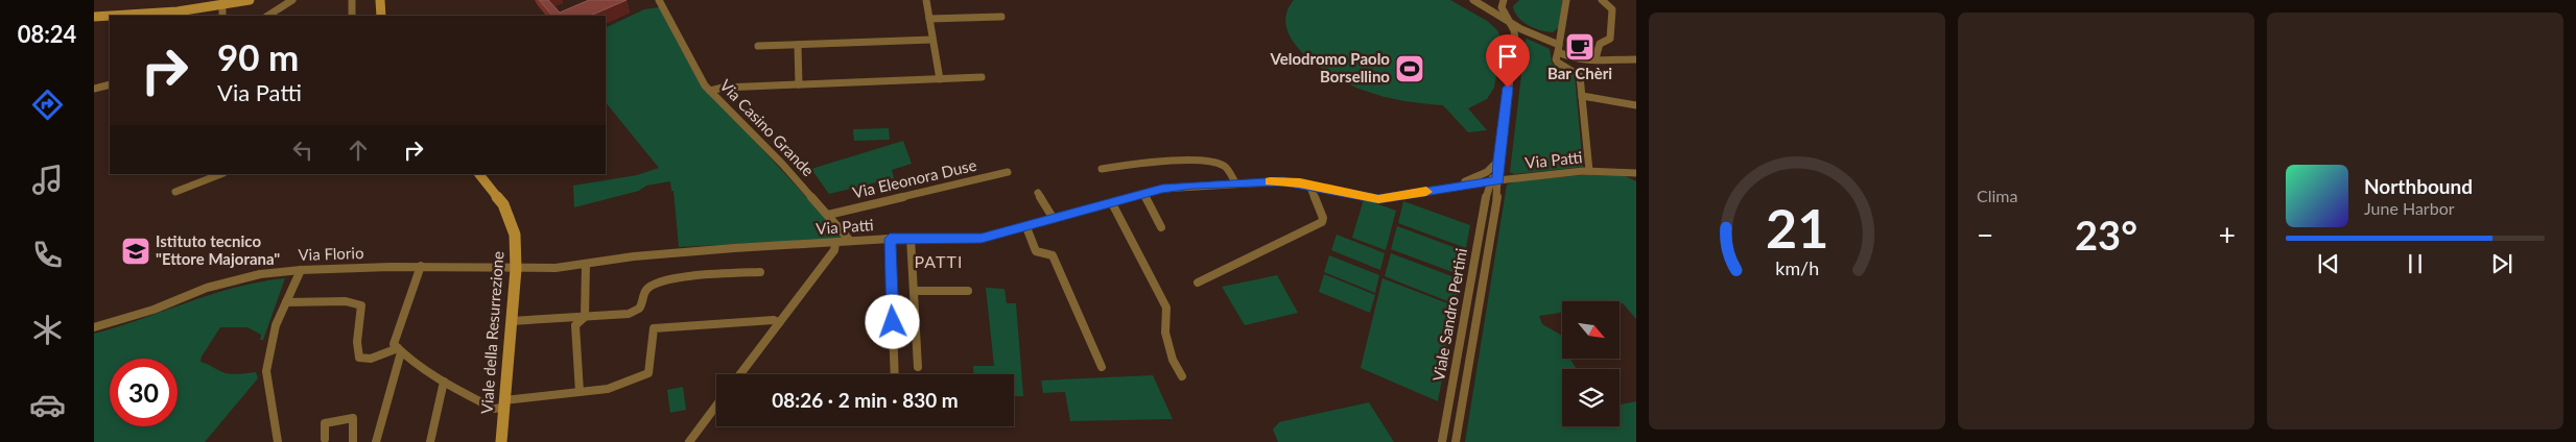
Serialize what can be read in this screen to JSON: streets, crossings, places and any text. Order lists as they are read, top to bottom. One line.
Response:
{"streets":{"street":["Via Casino Grande","Via Patti","Via Eleonora Duse","Via Florio","Viale Sandro Pertini","Viale della Resurrezione"]},"crossings":[["Via Casino Grande","Via Patti"],["Via Casino Grande","Via Eleonora Duse"],["Via Patti","Via Florio"],["Via Patti","Viale Sandro Pertini"],["Via Patti","Viale della Resurrezione"],["Via Florio","Viale della Resurrezione"]],"districts":["PATTI"],"places":{"cafe":["Bar Chèri"],"sports":["Velodromo Paolo Borsellino"],"school or university":["Istituto tecnico \"Ettore Majorana\""]},"north":"bottom right","page":{"tabs":"08:24","tile":"Clima","turn":["90 m","Via Patti"],"song":["Northbound","June Harbor"],"heat":["−","23°","+"],"limit":"30","trip":"08:26 · 2 min · 830 m","gauge":["21","km/h"]}}
